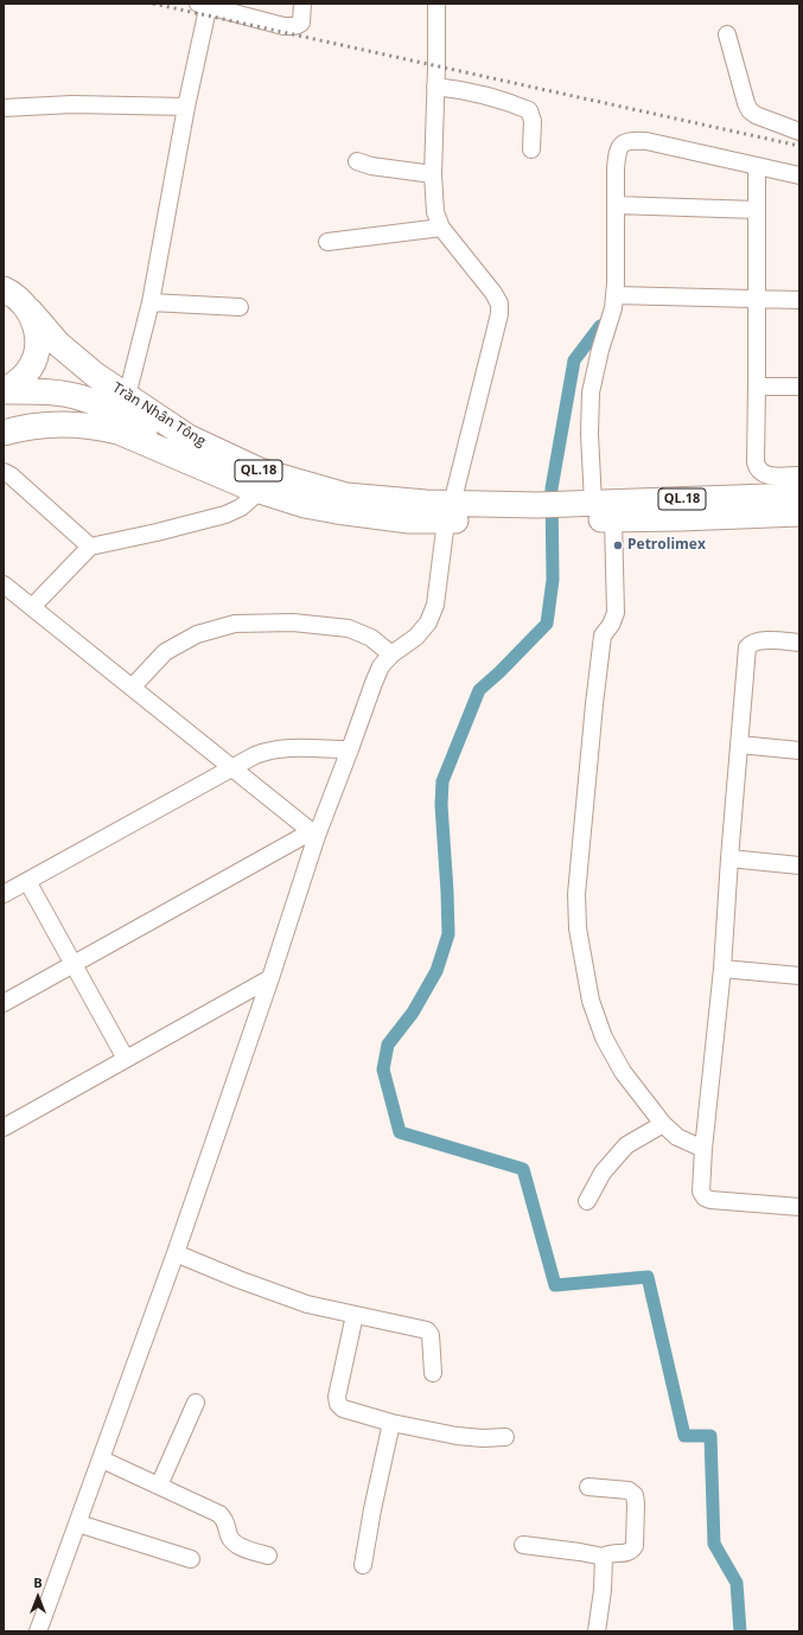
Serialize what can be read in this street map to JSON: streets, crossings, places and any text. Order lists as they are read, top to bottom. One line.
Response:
{"streets":{"highway":["Trần Nhân Tông","QL.18"]},"crossings":[["Trần Nhân Tông","QL.18"]],"places":["Petrolimex"],"north":"top"}
